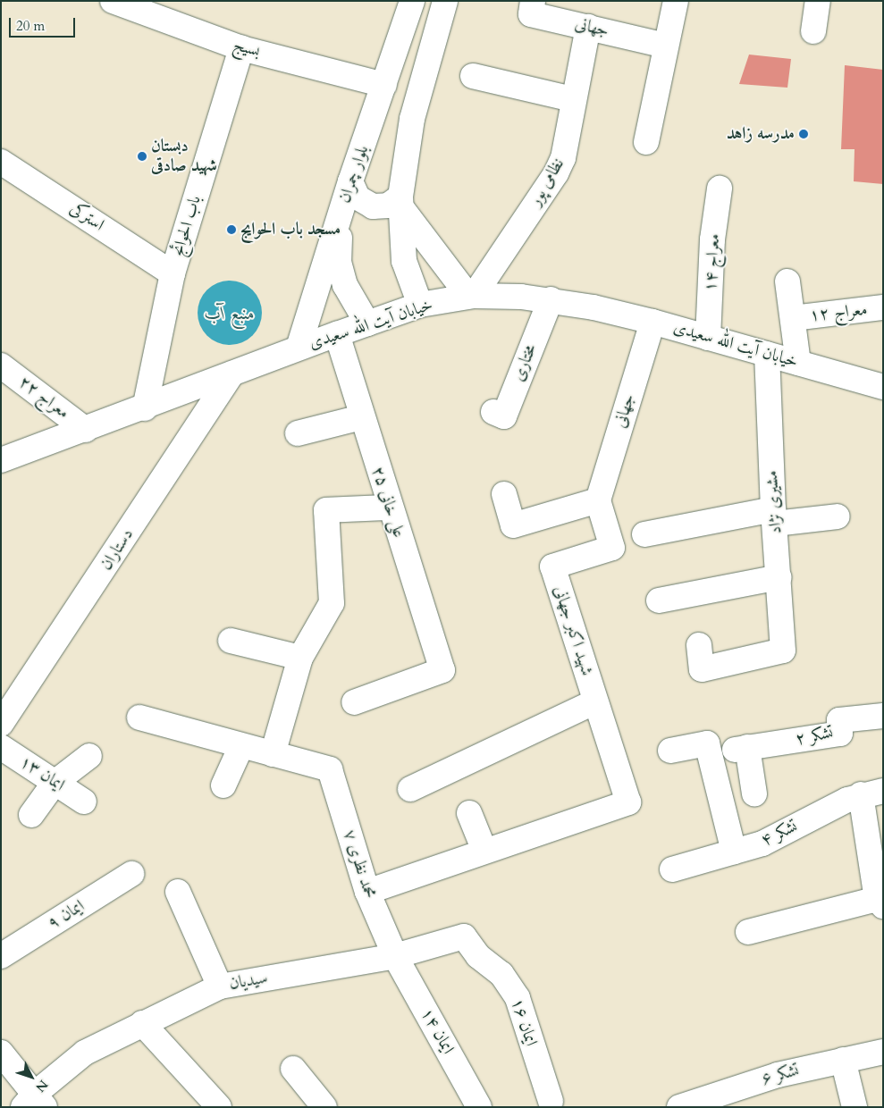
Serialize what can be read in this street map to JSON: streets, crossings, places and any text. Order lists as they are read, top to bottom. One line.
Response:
{"streets":{"street":["جهانی","بسیج","بلوار چمران","نظامی پور","استرکی","باب الحوائج","معراج ۱۴","معراج ۱۲","خیابان آیت الله سعیدی","مختاری","معراج ۲۲","علی خانی ۲۵","مشیری نژاد","دستاران","شهید اکبر جهانی","تشکر ۲","ایمان ۱۳","تشکر ۴","محمد نظری ۷","ایمان ۹","سیدیان","ایمان ۱۶","ایمان ۱۴","تشکر ۶"]},"crossings":[["جهانی","نظامی پور"],["جهانی","خیابان آیت الله سعیدی"],["جهانی","شهید اکبر جهانی"],["بسیج","بلوار چمران"],["بسیج","باب الحوائج"],["بلوار چمران","خیابان آیت الله سعیدی"],["نظامی پور","خیابان آیت الله سعیدی"],["استرکی","باب الحوائج"],["باب الحوائج","خیابان آیت الله سعیدی"],["معراج ۱۴","خیابان آیت الله سعیدی"],["معراج ۱۲","خیابان آیت الله سعیدی"],["خیابان آیت الله سعیدی","مختاری"],["خیابان آیت الله سعیدی","معراج ۲۲"],["خیابان آیت الله سعیدی","علی خانی ۲۵"],["خیابان آیت الله سعیدی","مشیری نژاد"],["خیابان آیت الله سعیدی","دستاران"],["محمد نظری ۷","سیدیان"],["محمد نظری ۷","ایمان ۱۴"],["سیدیان","ایمان ۱۶"],["سیدیان","ایمان ۱۴"]],"water":["منبع آب"],"places":["مدرسه زاهد","دبستان شهید صادقی","مسجد باب الحوایج"],"scale_bar":"20 m","north":"bottom right"}
